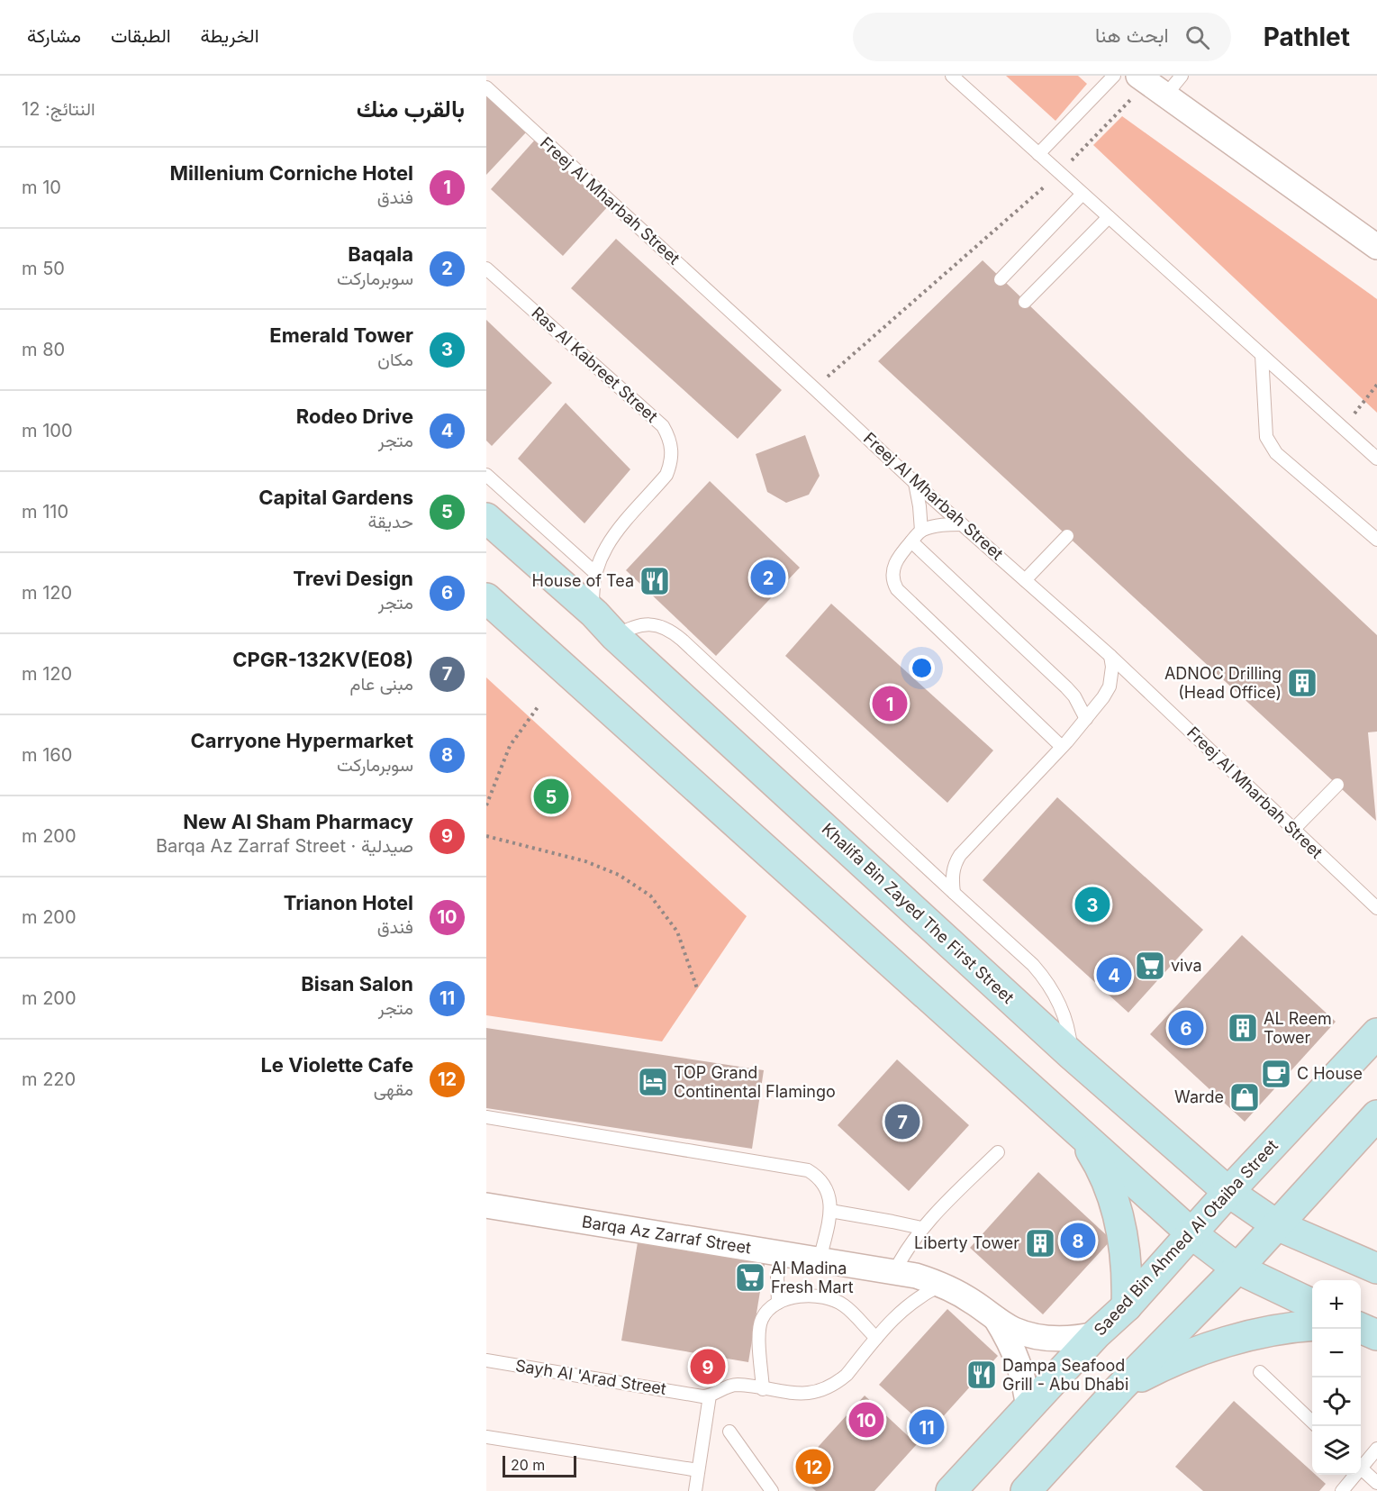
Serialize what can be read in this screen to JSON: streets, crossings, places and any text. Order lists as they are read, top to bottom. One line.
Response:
{"streets":{"main road":["Khalifa Bin Zayed The First Street","Saeed Bin Ahmed Al Otaiba Street"],"street":["Barqa Az Zarraf Street"],"lane":["Freej Al Mharbah Street","Ras Al Kabreet Street","Sayh Al 'Arad Street"]},"crossings":[["Ras Al Kabreet Street","Khalifa Bin Zayed The First Street"],["Khalifa Bin Zayed The First Street","Saeed Bin Ahmed Al Otaiba Street"],["Barqa Az Zarraf Street","Saeed Bin Ahmed Al Otaiba Street"],["Barqa Az Zarraf Street","Sayh Al 'Arad Street"]],"places":{"restaurant":["House of Tea","Dampa Seafood Grill - Abu Dhabi"],"building":["ADNOC Drilling (Head Office)","AL Reem Tower","Liberty Tower"],"supermarket":["viva","Al Madina Fresh Mart"],"cafe":["C House"],"hotel":["TOP Grand Continental Flamingo"],"shop":["Warde"]},"scale_bar":"20 m","page":{"header":"Pathlet","search":"ابحث هنا","nav":["الخريطة","الطبقات","مشاركة"],"heading":["بالقرب منك","النتائج: 12"],"list":[{"mark":"1","name":"Millenium Corniche Hotel","note":"فندق","value":"10 m"},{"mark":"2","name":"Baqala","note":"سوبرماركت","value":"50 m"},{"mark":"3","name":"Emerald Tower","note":"مكان","value":"80 m"},{"mark":"4","name":"Rodeo Drive","note":"متجر","value":"100 m"},{"mark":"5","name":"Capital Gardens","note":"حديقة","value":"110 m"},{"mark":"6","name":"Trevi Design","note":"متجر","value":"120 m"},{"mark":"7","name":"CPGR-132KV(E08)","note":"مبنى عام","value":"120 m"},{"mark":"8","name":"Carryone Hypermarket","note":"سوبرماركت","value":"160 m"},{"mark":"9","name":"New Al Sham Pharmacy","note":"صيدلية · Barqa Az Zarraf Street","value":"200 m"},{"mark":"10","name":"Trianon Hotel","note":"فندق","value":"200 m"},{"mark":"11","name":"Bisan Salon","note":"متجر","value":"200 m"},{"mark":"12","name":"Le Violette Cafe","note":"مقهى","value":"220 m"}],"pins":["2","1","5","3","4","6","7","8","9","10","11","12"],"map_buttons":["+","−"],"scale":"20 m"}}
